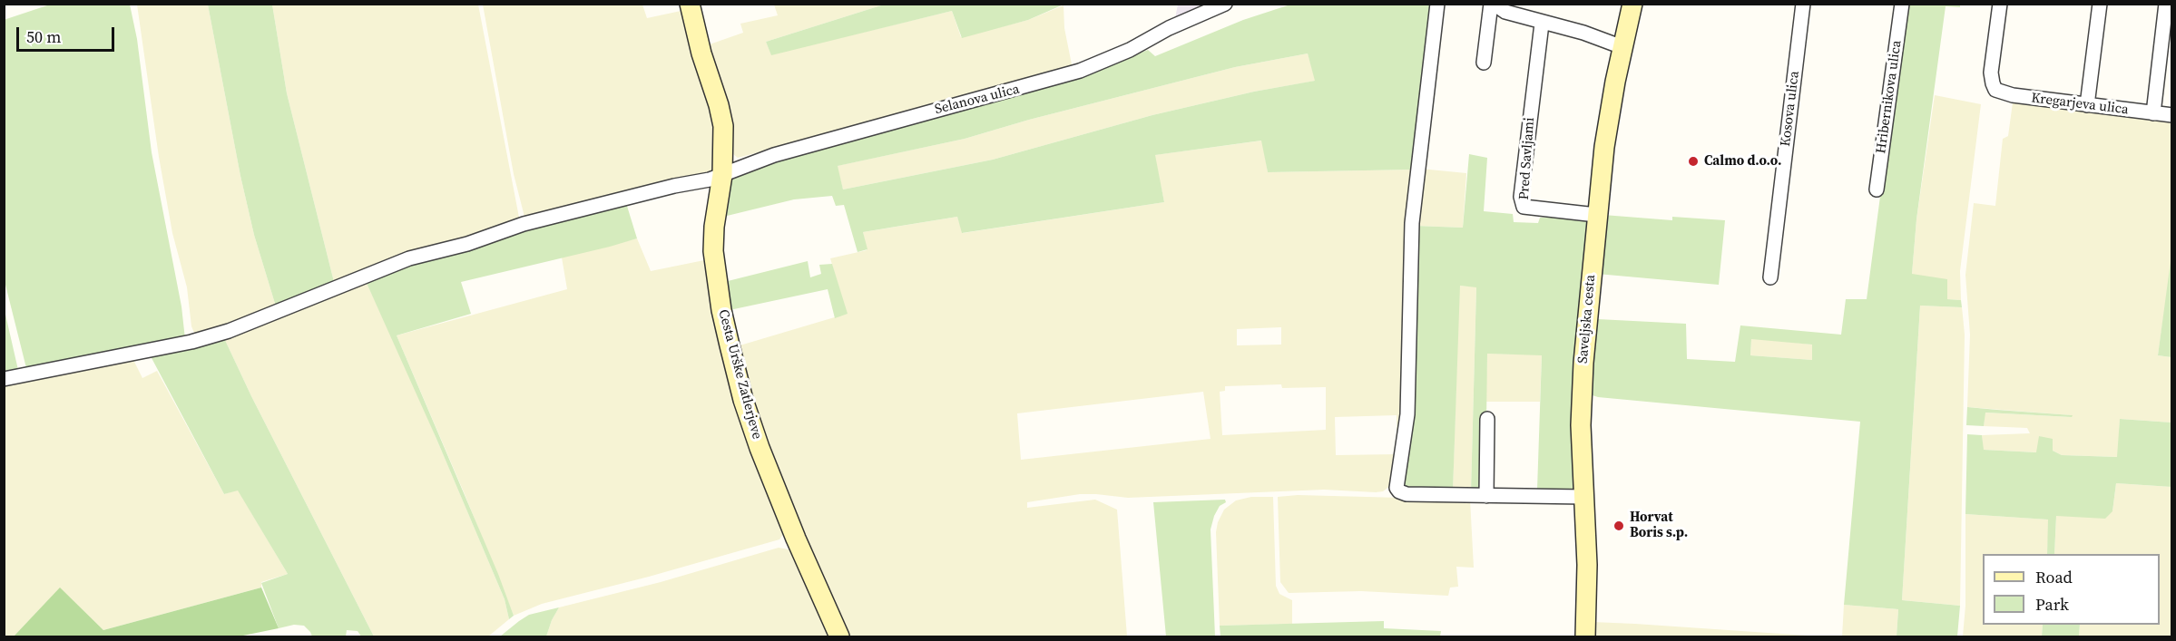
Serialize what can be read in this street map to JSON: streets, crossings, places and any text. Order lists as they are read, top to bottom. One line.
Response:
{"streets":{"street":["Hribernikova ulica","Selanova ulica","Kregarjeva ulica","Kosova ulica","Pred Savljami","Saveljska cesta","Cesta Urške Zatlerjeve"]},"crossings":[["Selanova ulica","Cesta Urške Zatlerjeve"],["Pred Savljami","Saveljska cesta"]],"places":["Calmo d.o.o.","Horvat Boris s.p."],"legend":["Road","Park"],"scale_bar":"50 m"}
